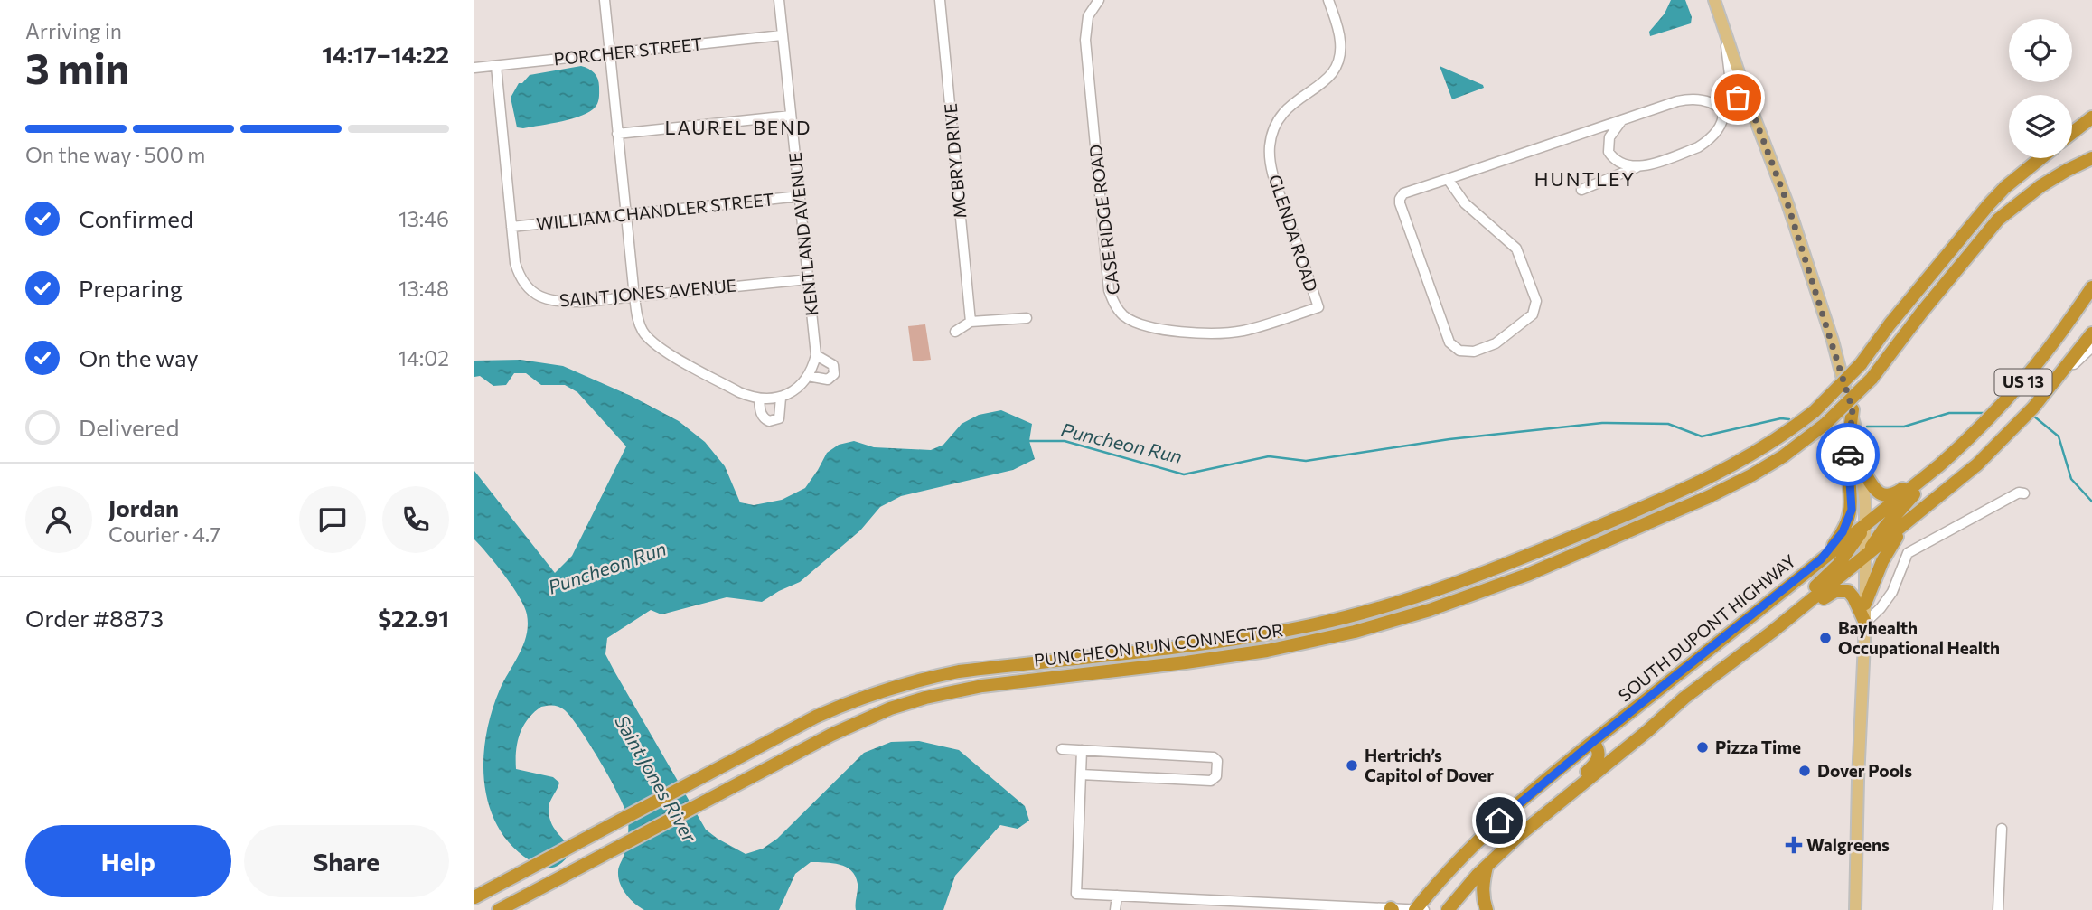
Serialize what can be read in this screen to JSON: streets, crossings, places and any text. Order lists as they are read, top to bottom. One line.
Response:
{"streets":{"highway":["US 13","SOUTH DUPONT HIGHWAY","PUNCHEON RUN CONNECTOR"],"street":["PORCHER STREET","MCBRY DRIVE","WILLIAM CHANDLER STREET","CASE RIDGE ROAD","GLENDA ROAD","KENTLAND AVENUE","SAINT JONES AVENUE"]},"crossings":[["PORCHER STREET","KENTLAND AVENUE"],["PORCHER STREET","SAINT JONES AVENUE"],["WILLIAM CHANDLER STREET","KENTLAND AVENUE"],["WILLIAM CHANDLER STREET","SAINT JONES AVENUE"],["CASE RIDGE ROAD","GLENDA ROAD"],["KENTLAND AVENUE","SAINT JONES AVENUE"]],"districts":["LAUREL BEND","HUNTLEY"],"water":["Puncheon Run","Saint Jones River"],"places":{"other":["Bayhealth Occupational Health","Pizza Time","Hertrich’s Capitol of Dover","Dover Pools"],"health":["Walgreens"]},"page":{"heading":["3 min","Arriving in","14:17–14:22"],"panel":["Jordan","Courier · 4.7","Order #8873","$22.91"],"bar":"On the way · 500 m","list":[["Confirmed","13:46"],["Preparing","13:48"],["On the way","14:02"],"Delivered"],"buttons":["Help","Share"]}}
